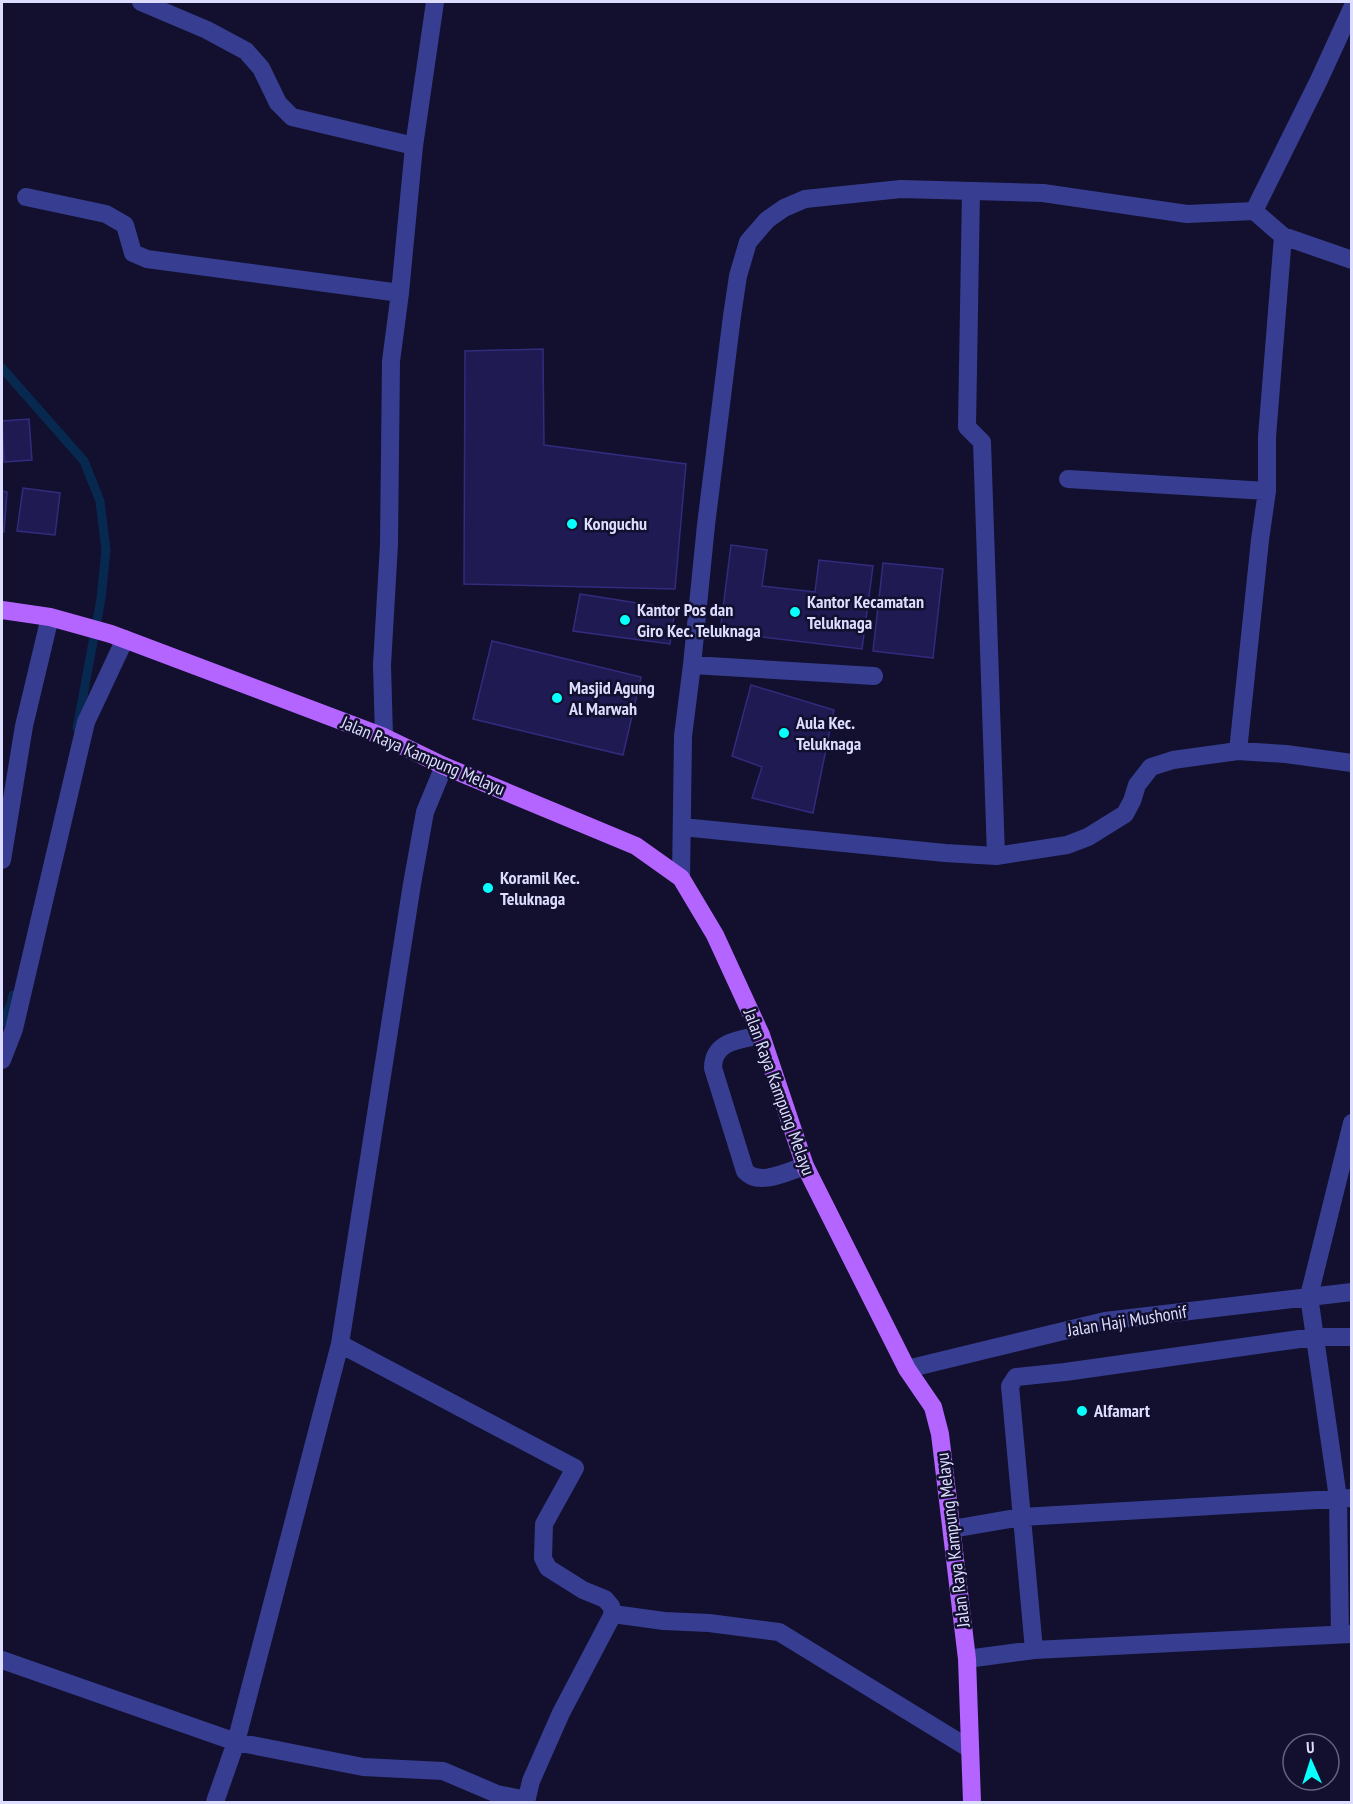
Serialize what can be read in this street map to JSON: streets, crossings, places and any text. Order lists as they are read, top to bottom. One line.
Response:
{"streets":{"main road":["Jalan Raya Kampung Melayu"],"street":["Jalan Haji Mushonif"]},"crossings":[["Jalan Raya Kampung Melayu","Jalan Haji Mushonif"]],"places":["Konguchu","Kantor Kecamatan Teluknaga","Kantor Pos dan Giro Kec. Teluknaga","Masjid Agung Al Marwah","Aula Kec. Teluknaga","Koramil Kec. Teluknaga","Alfamart"],"north":"top"}
